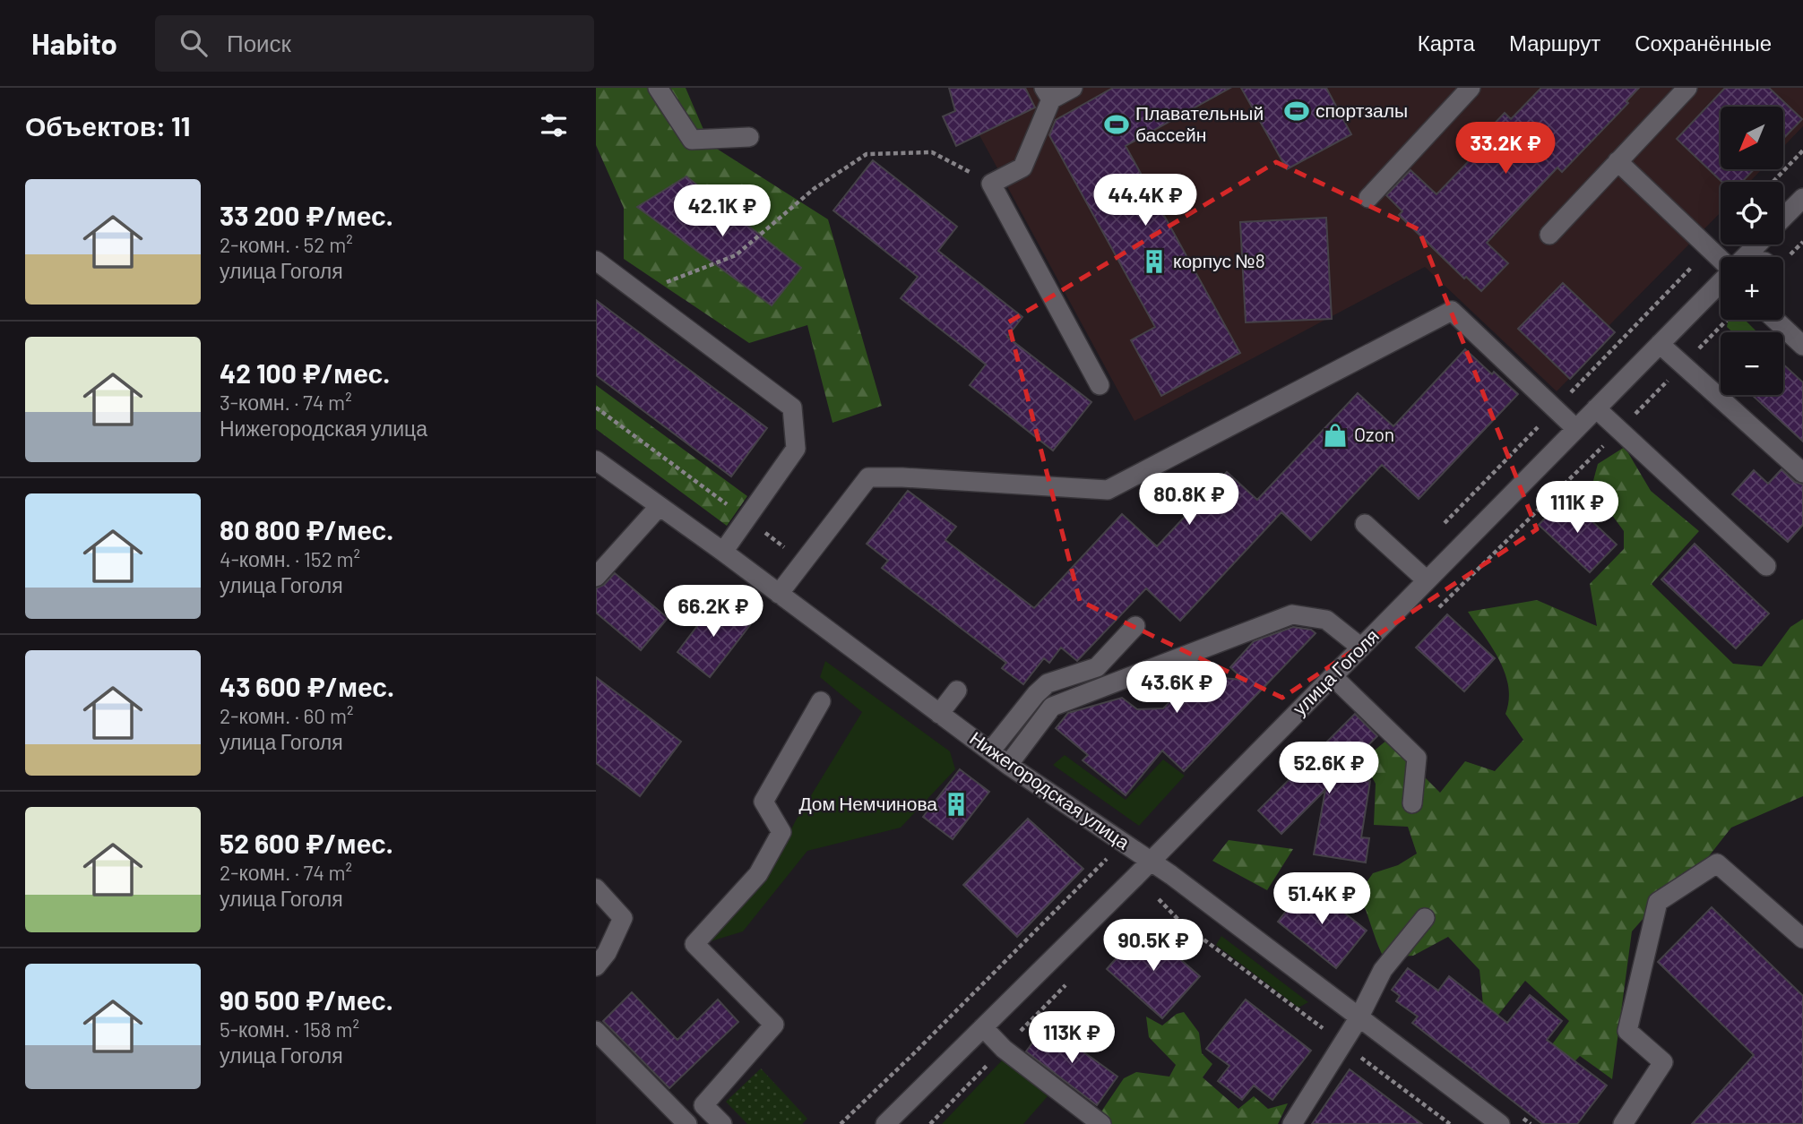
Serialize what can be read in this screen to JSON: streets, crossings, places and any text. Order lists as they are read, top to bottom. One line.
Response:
{"streets":{"street":["улица Гоголя","Нижегородская улица"]},"crossings":[["улица Гоголя","Нижегородская улица"]],"places":{"sports":["спортзалы","Плавательный бассейн"],"building":["корпус №8","Дом Немчинова"],"shop":["Ozon"]},"north":"bottom left","page":{"header":"Habito","search":"Поиск","nav":["Карта","Маршрут","Сохранённые"],"heading":"Объектов: 11","map_buttons":["+","−"],"price":["33.2K ₽","44.4K ₽","42.1K ₽","80.8K ₽","111K ₽","66.2K ₽","43.6K ₽","52.6K ₽","51.4K ₽","90.5K ₽","113K ₽"],"list":[{"name":"33 200 ₽/мес.","note":"2-комн. · 52 m² · улица Гоголя"},{"name":"42 100 ₽/мес.","note":"3-комн. · 74 m² · Нижегородская улица"},{"name":"80 800 ₽/мес.","note":"4-комн. · 152 m² · улица Гоголя"},{"name":"43 600 ₽/мес.","note":"2-комн. · 60 m² · улица Гоголя"},{"name":"52 600 ₽/мес.","note":"2-комн. · 74 m² · улица Гоголя"},{"name":"90 500 ₽/мес.","note":"5-комн. · 158 m² · улица Гоголя"}]}}
